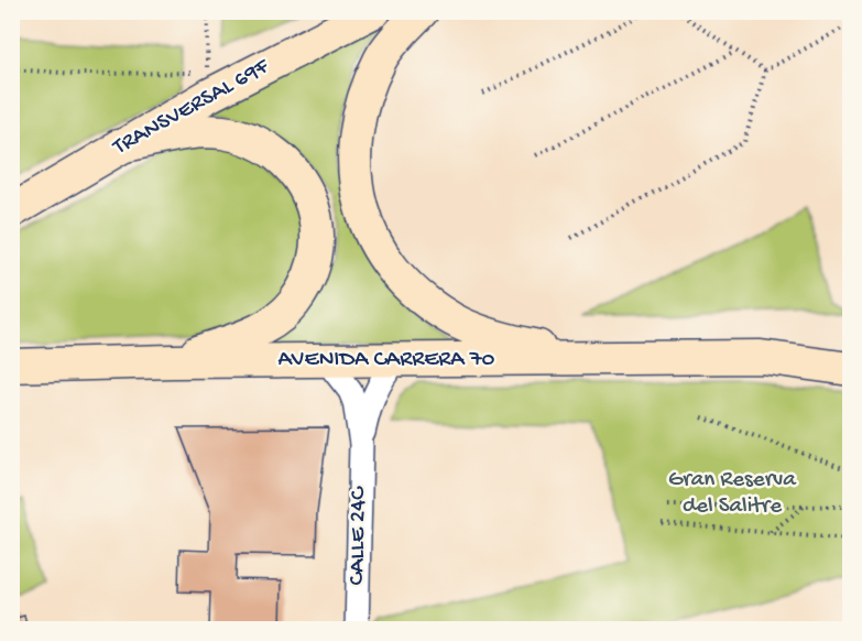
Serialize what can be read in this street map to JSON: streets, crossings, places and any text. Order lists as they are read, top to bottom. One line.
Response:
{"streets":{"main road":["TRANSVERSAL 69F","AVENIDA CARRERA 70"],"street":["CALLE 24C"]},"crossings":[["AVENIDA CARRERA 70","CALLE 24C"]],"parks":["Gran Reserva del Salitre"]}
